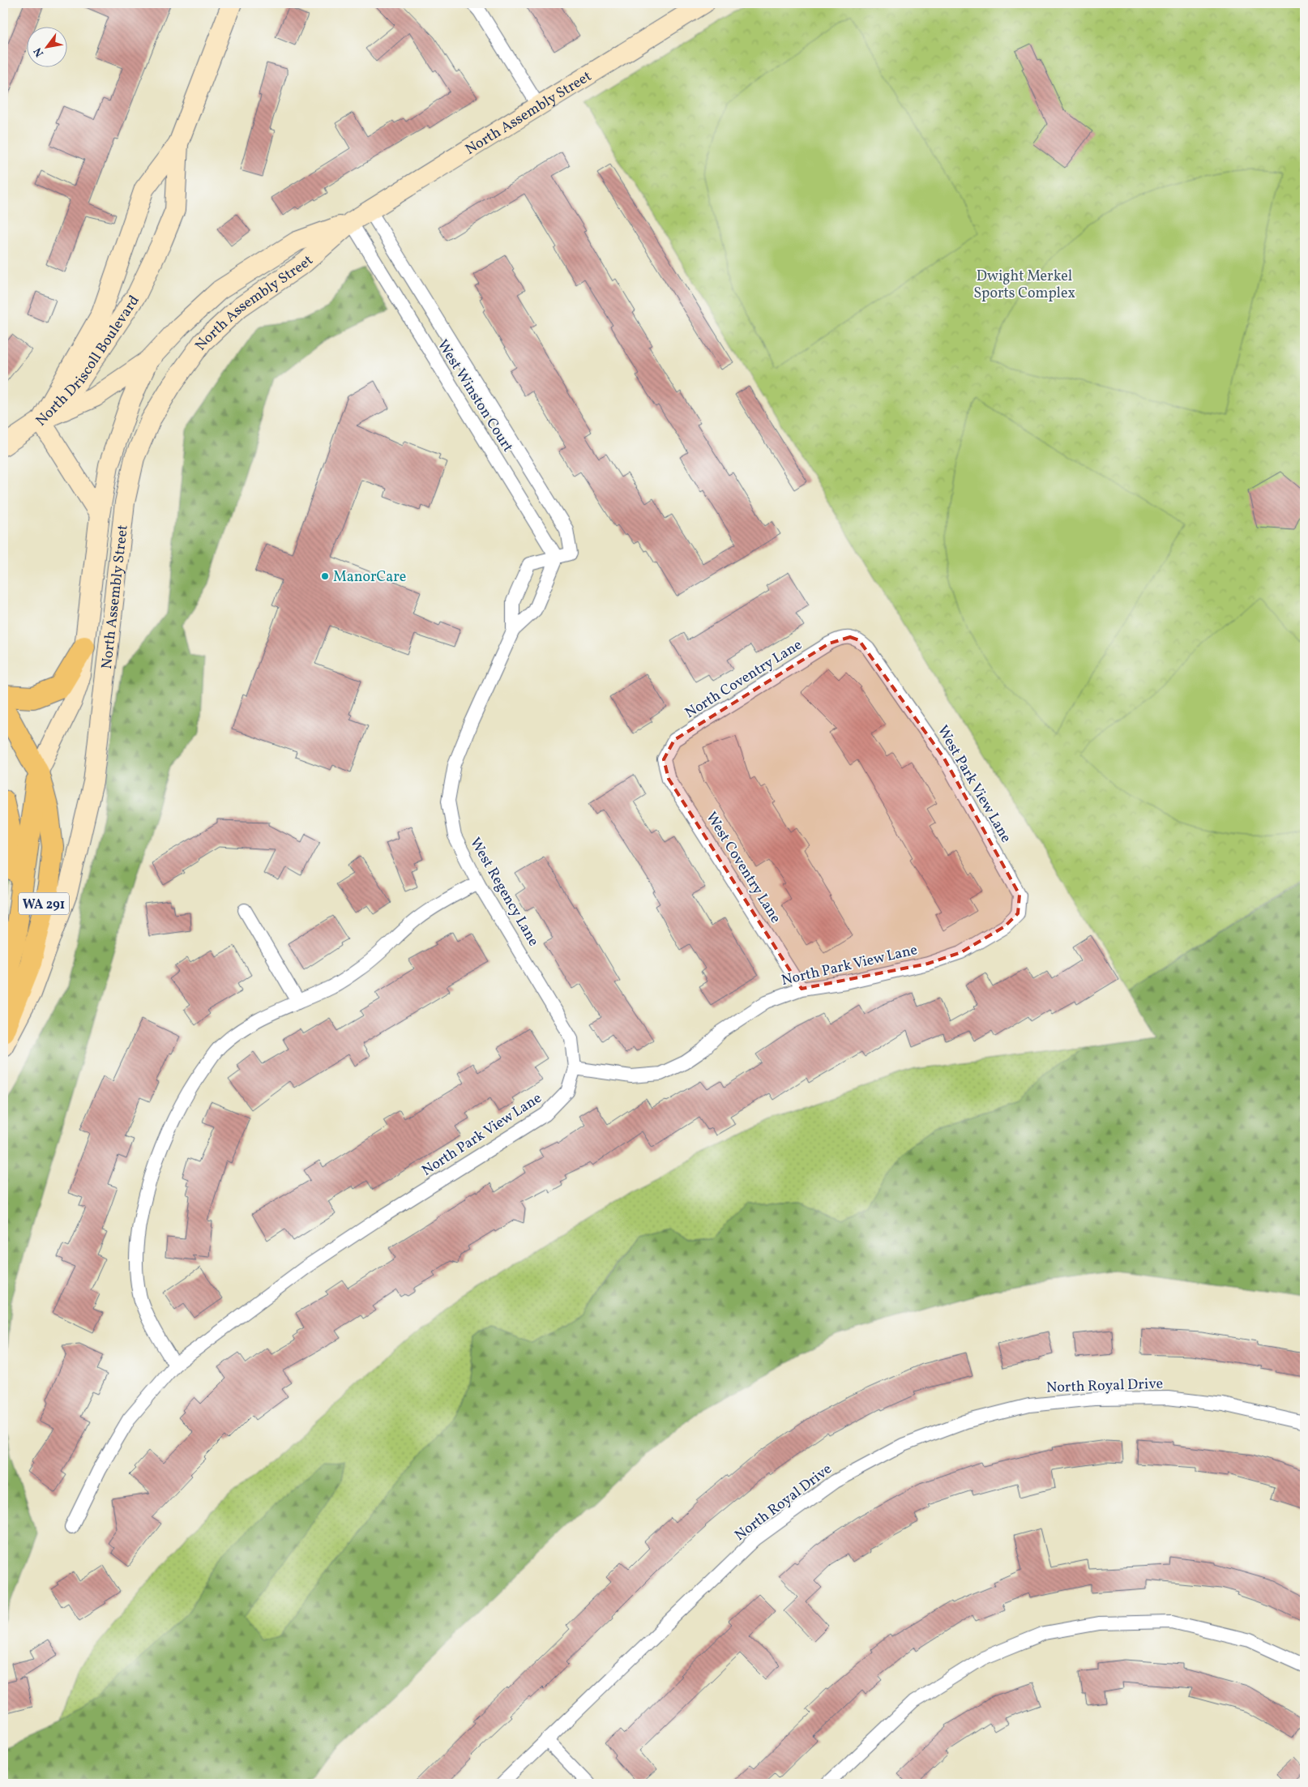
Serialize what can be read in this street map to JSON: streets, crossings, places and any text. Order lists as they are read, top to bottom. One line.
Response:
{"streets":{"main road":["North Assembly Street","North Driscoll Boulevard","WA 291"],"street":["West Winston Court","North Coventry Lane","West Park View Lane","West Coventry Lane","West Regency Lane","North Park View Lane","North Royal Drive"]},"crossings":[["North Assembly Street","West Winston Court"],["North Assembly Street","WA 291"],["North Coventry Lane","West Park View Lane"],["North Coventry Lane","West Coventry Lane"],["West Park View Lane","North Park View Lane"],["West Coventry Lane","North Park View Lane"],["West Regency Lane","North Park View Lane"]],"parks":["Dwight Merkel Sports Complex"],"places":["ManorCare"],"north":"bottom left"}
